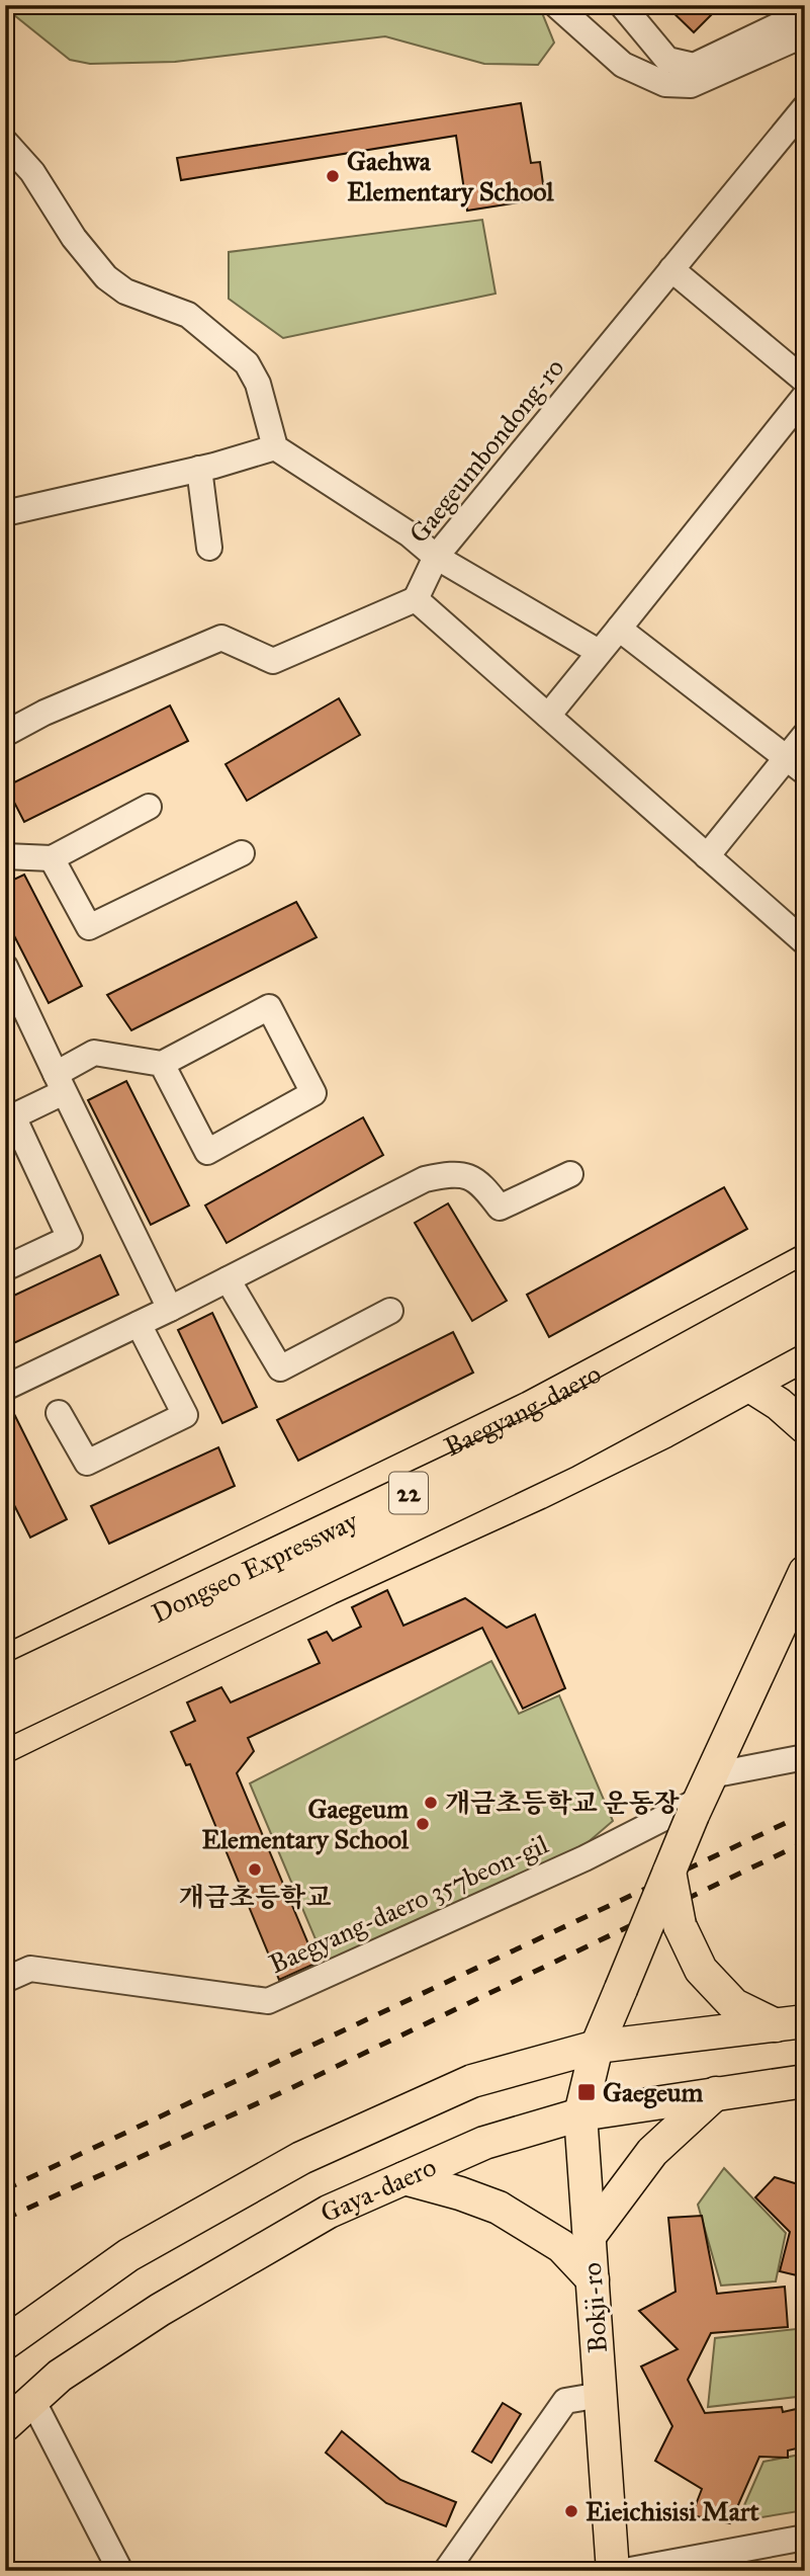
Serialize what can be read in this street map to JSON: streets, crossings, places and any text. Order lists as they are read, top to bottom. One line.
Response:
{"streets":{"highway":["22","Dongseo Expressway"],"main road":["Baegyang-daero","Gaya-daero","Bokji-ro"],"street":["Gaegeumbondong-ro","Baegyang-daero 357beon-gil"]},"crossings":[["Baegyang-daero 357beon-gil","Bokji-ro"],["Gaya-daero","Bokji-ro"]],"places":{"other":["Gaehwa Elementary School","개금초등학교 운동장","Gaegeum Elementary School","개금초등학교","Eieichisisi Mart"],"transit":["Gaegeum"]}}
